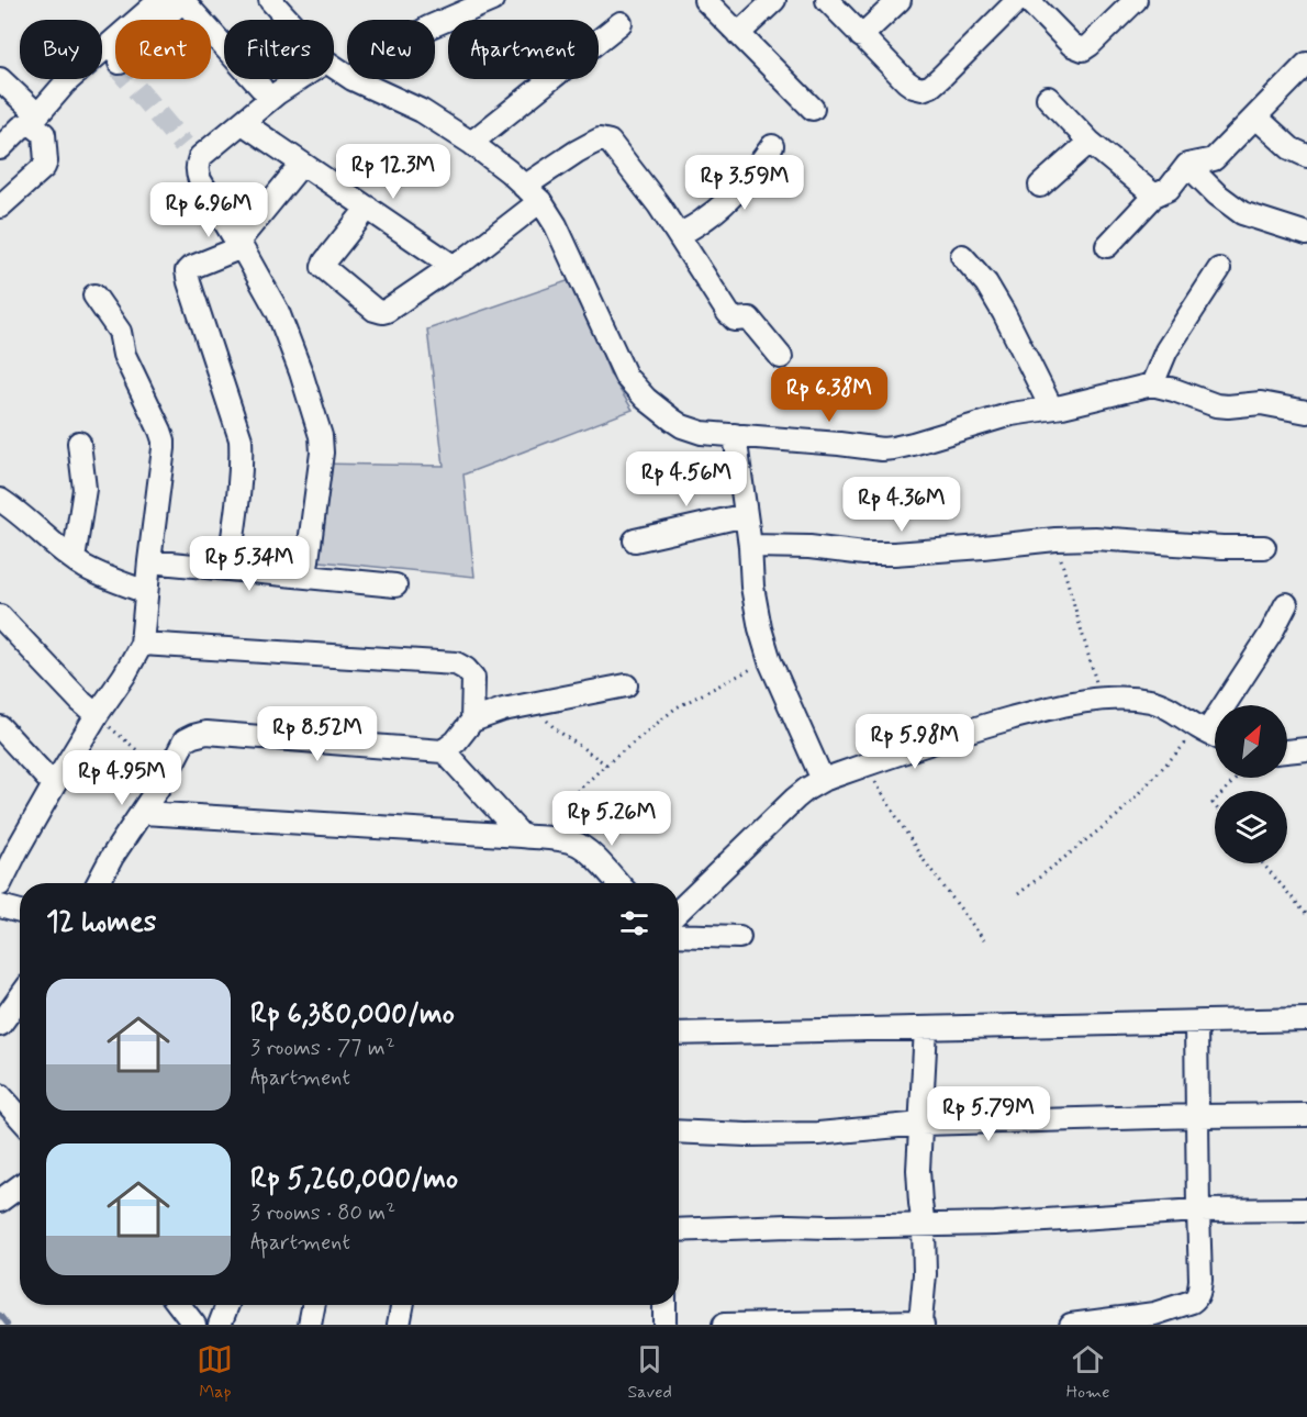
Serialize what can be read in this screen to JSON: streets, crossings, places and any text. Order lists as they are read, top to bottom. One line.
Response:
{"north":"top right","page":{"chip":["Buy","Rent","Filters","New","Apartment"],"price":["Rp 12.3M","Rp 3.59M","Rp 6.96M","Rp 6.38M","Rp 4.56M","Rp 4.36M","Rp 5.34M","Rp 8.52M","Rp 5.98M","Rp 4.95M","Rp 5.26M","Rp 5.79M"],"heading":"12 homes","list":[{"name":"Rp 6,380,000/mo","note":"3 rooms · 77 m² · Apartment"},{"name":"Rp 5,260,000/mo","note":"3 rooms · 80 m² · Apartment"}],"tabs":["Map","Saved","Home"]}}
